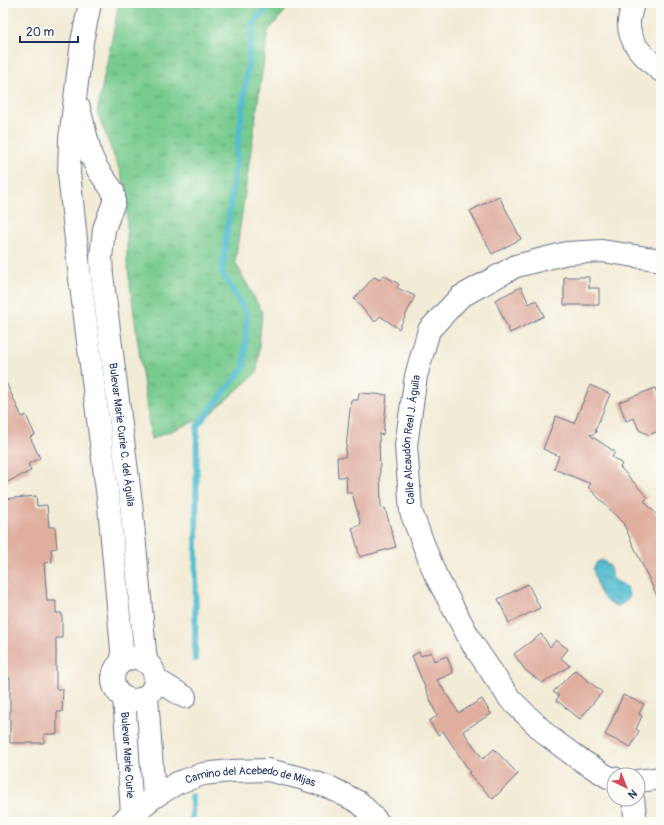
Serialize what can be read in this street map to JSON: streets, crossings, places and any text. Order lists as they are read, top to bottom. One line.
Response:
{"streets":{"street":["Bulevar Marie Curie C. del Águila","Calle Alcaudón Real J. Águila","Bulevar Marie Curie","Camino del Acebedo de Mijas"]},"crossings":[["Bulevar Marie Curie C. del Águila","Bulevar Marie Curie"],["Bulevar Marie Curie","Camino del Acebedo de Mijas"]],"scale_bar":"20 m","north":"bottom right"}
